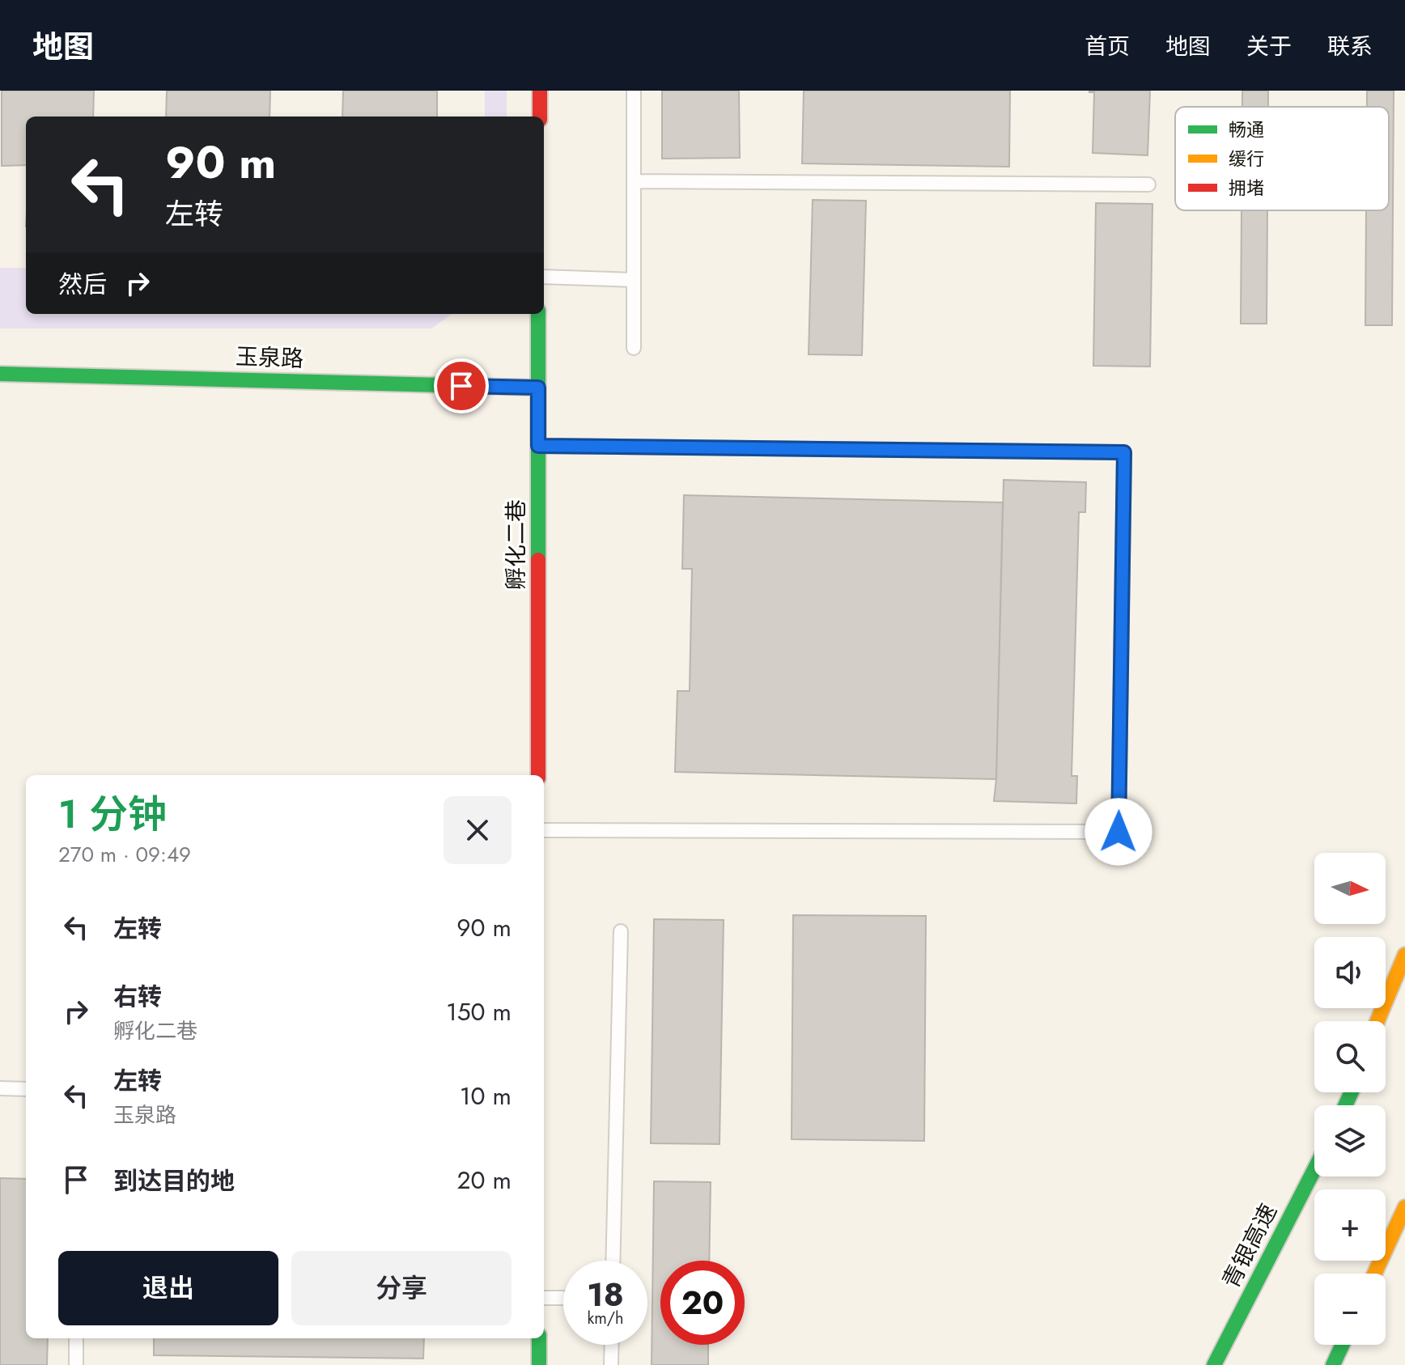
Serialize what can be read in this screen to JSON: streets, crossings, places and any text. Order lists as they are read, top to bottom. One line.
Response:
{"streets":{"main road":["玉泉路","孵化二巷","青银高速"]},"crossings":[["玉泉路","孵化二巷"]],"legend":["畅通","缓行","拥堵"],"north":"right","page":{"header":"地图","nav":["首页","地图","关于","联系"],"turn":["90 m","左转"],"then":"然后","heading":["1 分钟","270 m · 09:49"],"map_buttons":["+","−"],"list":[{"name":"左转","value":"90 m"},{"name":"右转","note":"孵化二巷","value":"150 m"},{"name":"左转","note":"玉泉路","value":"10 m"},{"name":"到达目的地","value":"20 m"}],"buttons":["退出","分享"],"speed":"18 km/h","limit":"20"}}
